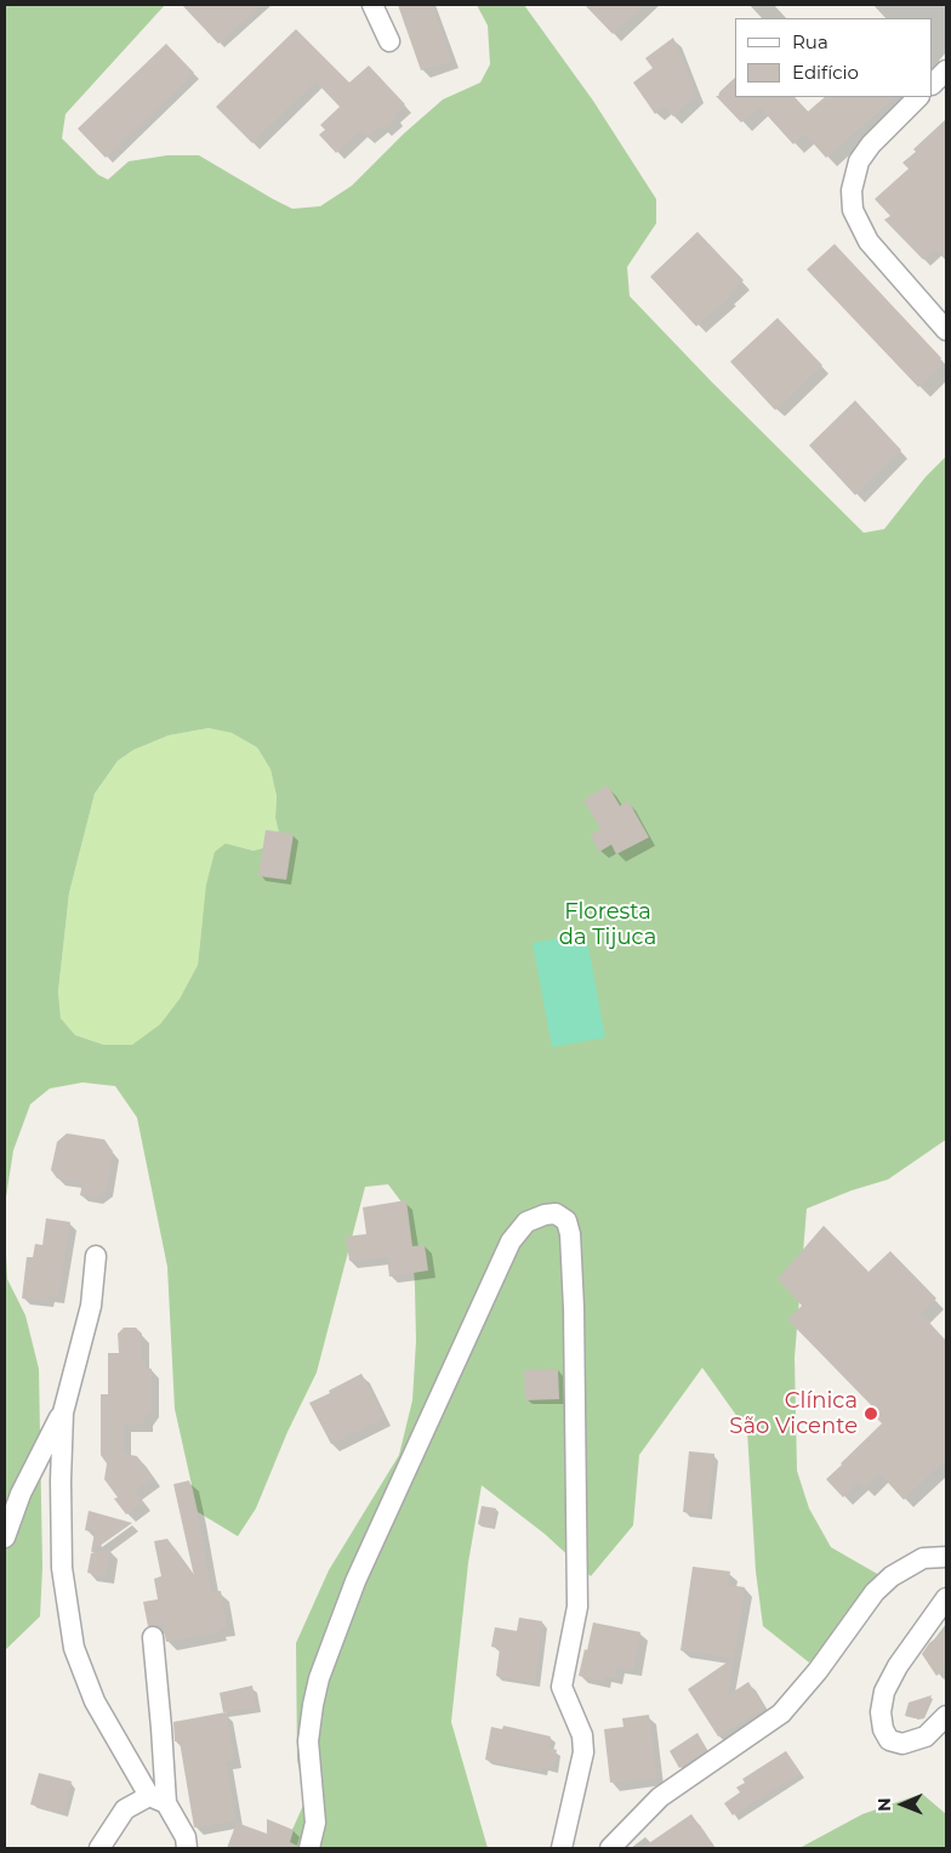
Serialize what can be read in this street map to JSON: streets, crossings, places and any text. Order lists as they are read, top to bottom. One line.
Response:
{"parks":["Floresta da Tijuca"],"places":["Clínica São Vicente"],"legend":["Rua","Edifício"],"north":"left"}
